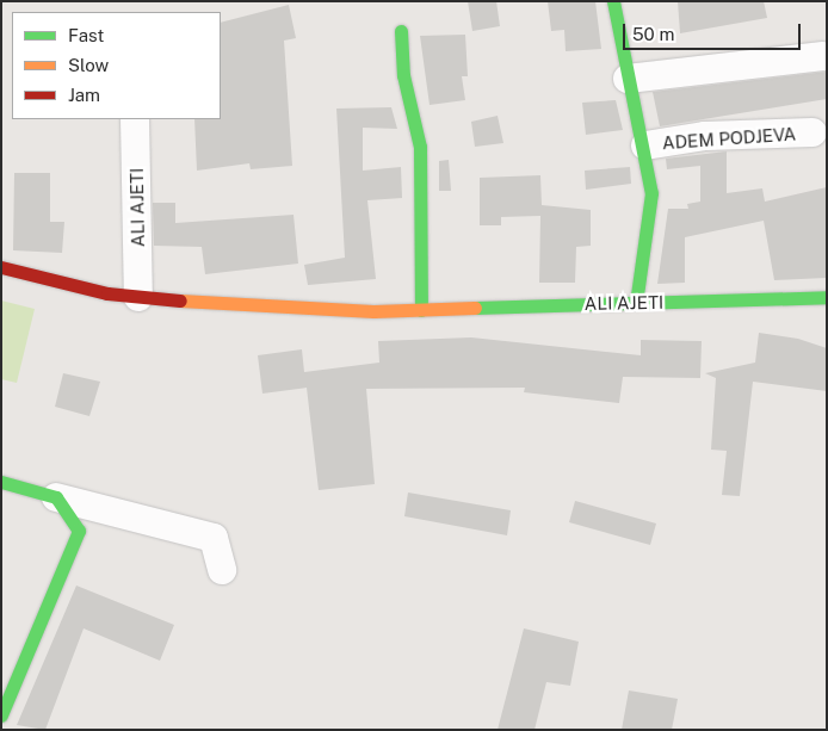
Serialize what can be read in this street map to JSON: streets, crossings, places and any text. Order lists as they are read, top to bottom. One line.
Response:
{"streets":{"street":["ADEM PODJEVA","ALI AJETI"]},"crossings":[["ADEM PODJEVA","ALI AJETI"]],"legend":["Fast","Slow","Jam"],"scale_bar":"50 m"}
